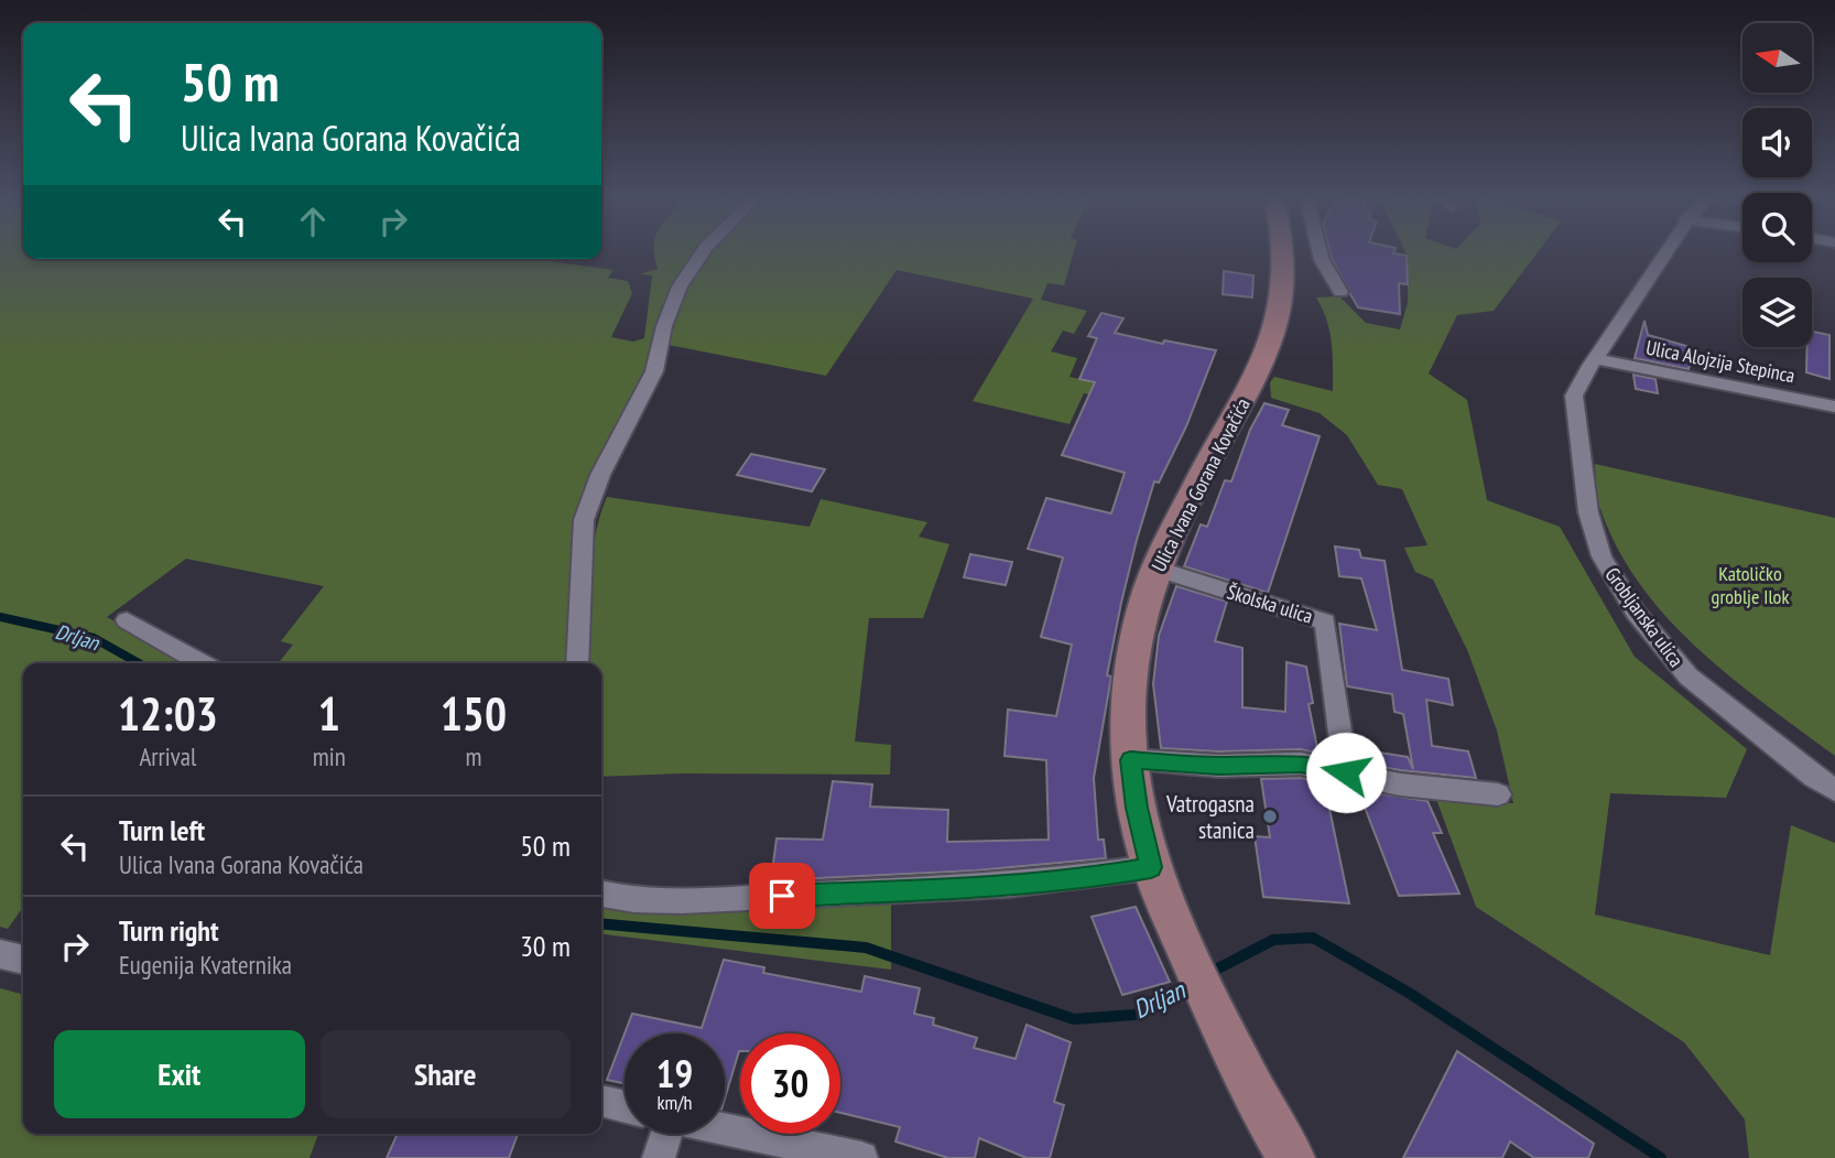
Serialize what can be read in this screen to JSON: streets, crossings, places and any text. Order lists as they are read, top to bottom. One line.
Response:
{"streets":{"main road":["Ulica Ivana Gorana Kovačića"],"street":["Ulica Alojzija Stepinca","Školska ulica","Grobljanska ulica"]},"crossings":[["Ulica Alojzija Stepinca","Grobljanska ulica"],["Ulica Ivana Gorana Kovačića","Školska ulica"]],"water":["Drljan"],"parks":["Katoličko groblje Ilok"],"places":["Vatrogasna stanica"],"north":"left","page":{"turn":["50 m","Ulica Ivana Gorana Kovačića"],"eta":["12:03","Arrival","1","min","150","m"],"list":[{"name":"Turn left","note":"Ulica Ivana Gorana Kovačića","value":"50 m"},{"name":"Turn right","note":"Eugenija Kvaternika","value":"30 m"}],"buttons":["Exit","Share"],"speed":"19 km/h","limit":"30"}}
